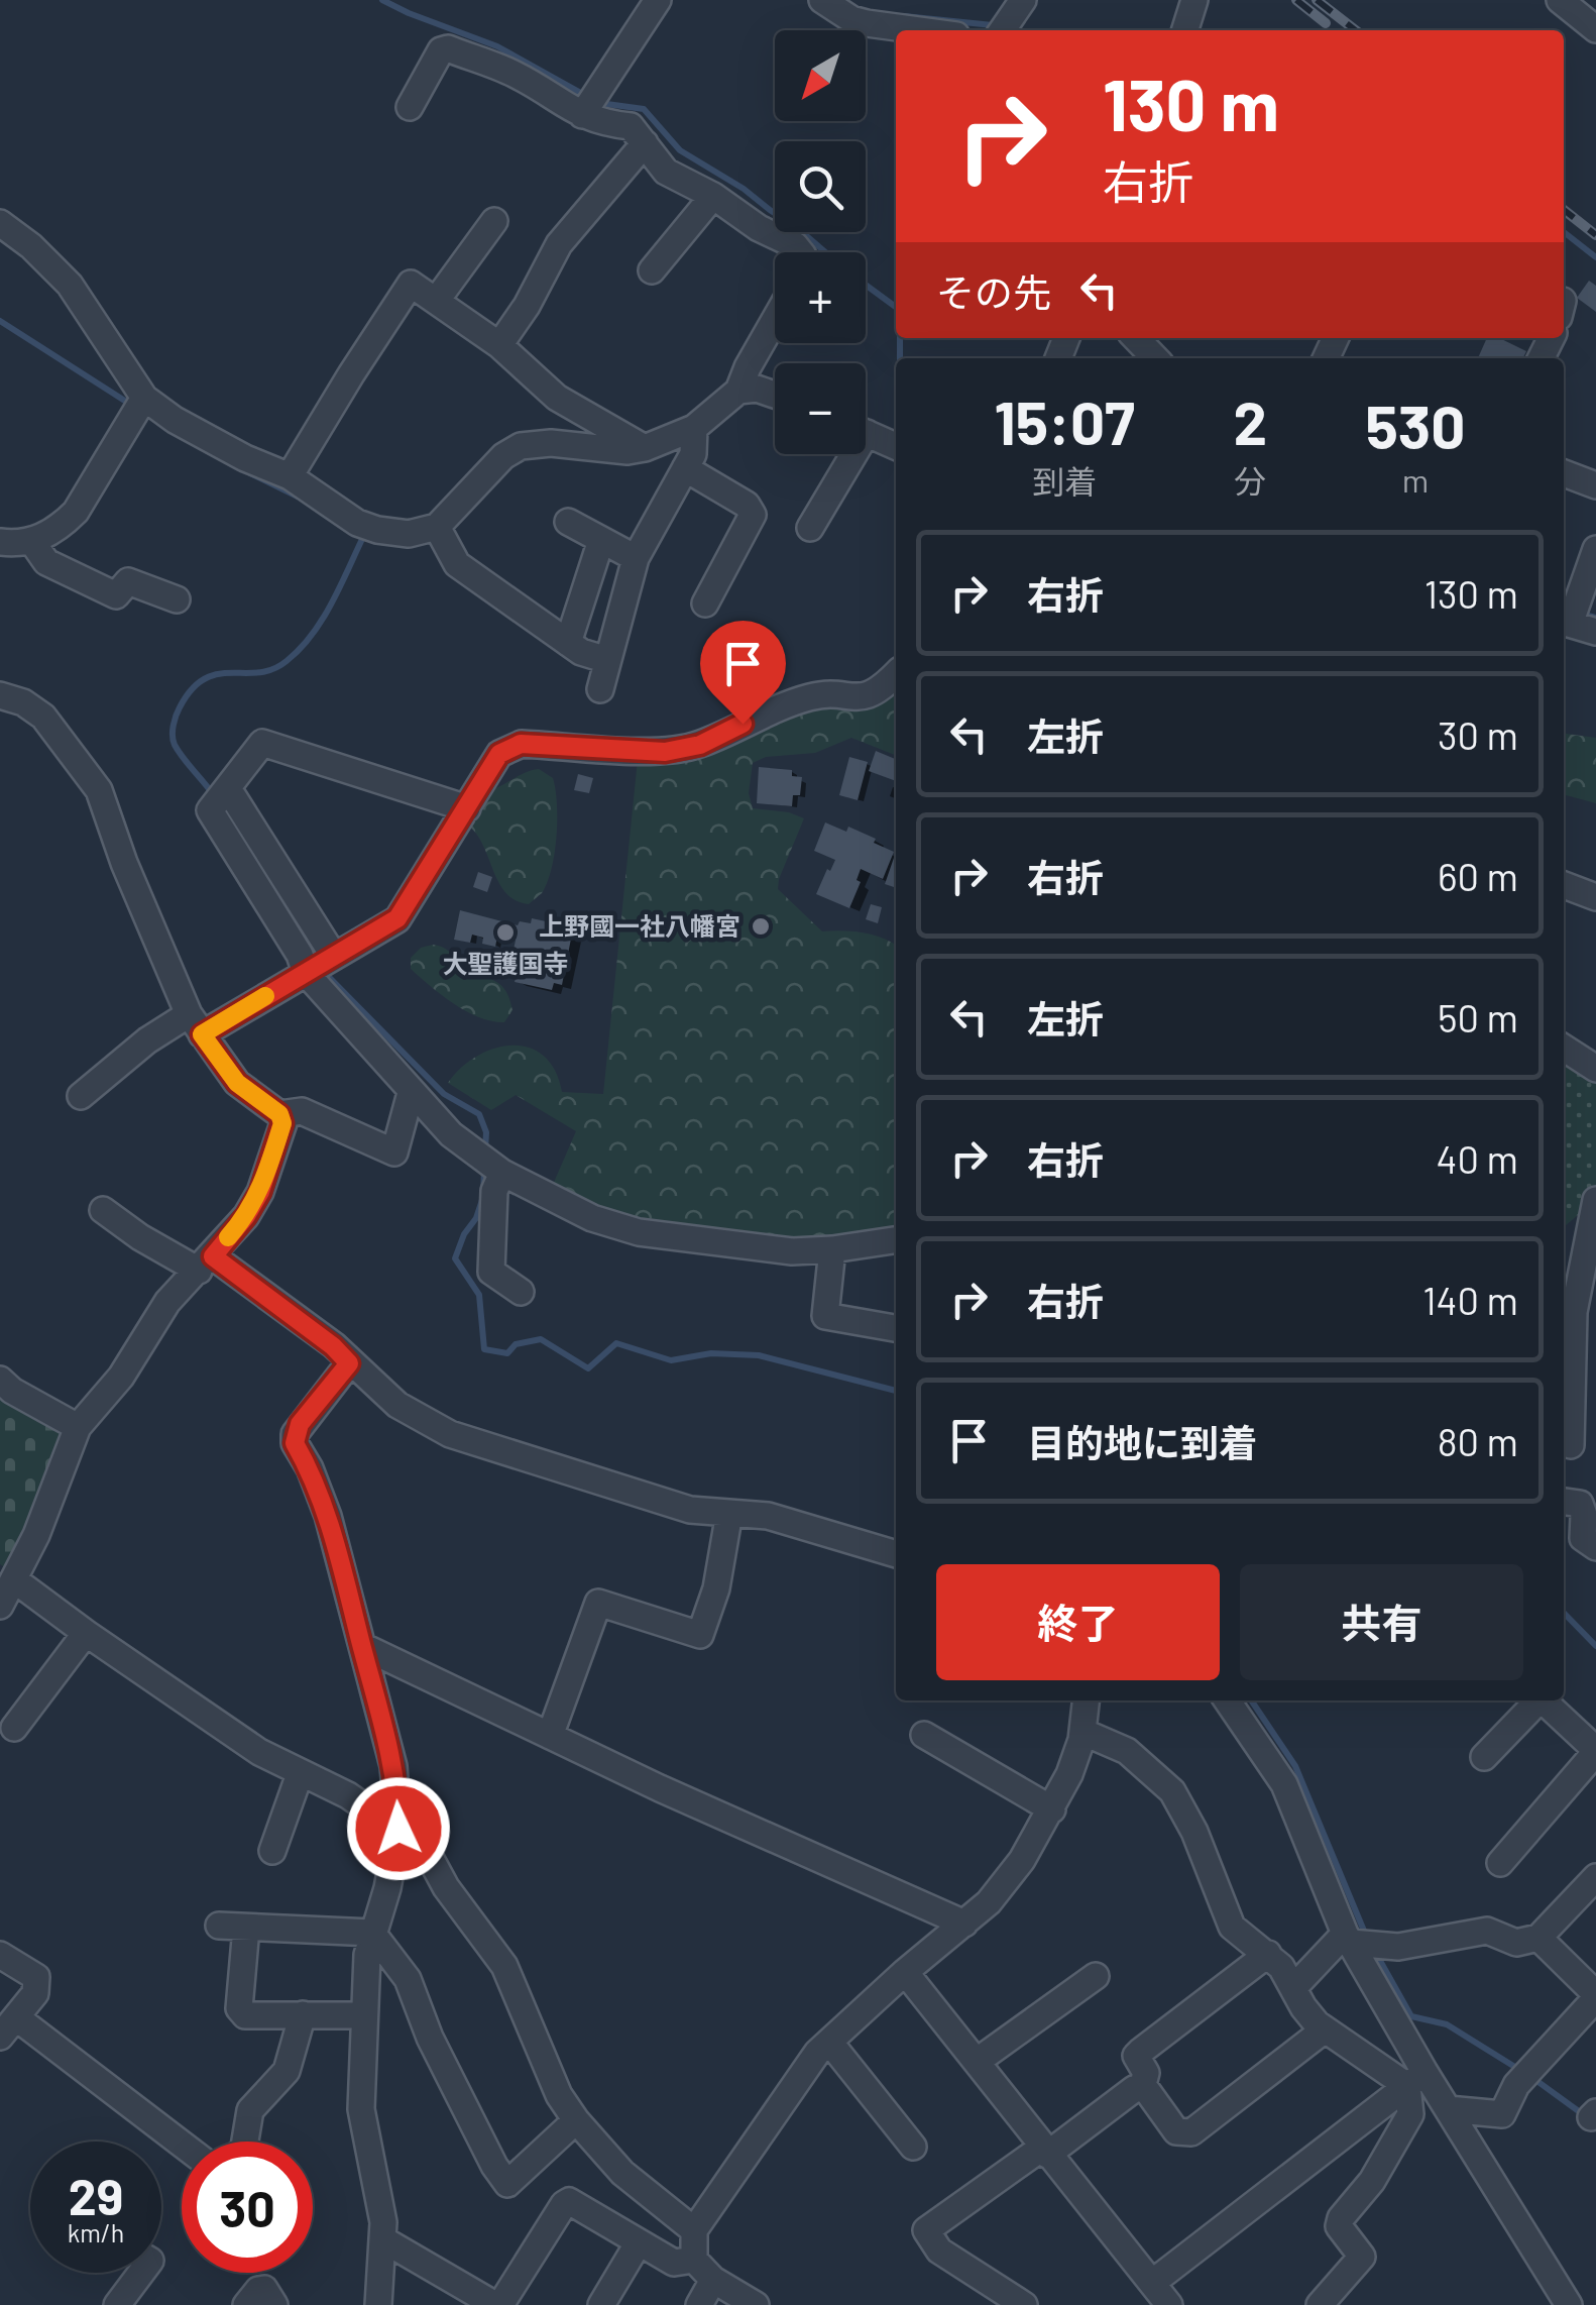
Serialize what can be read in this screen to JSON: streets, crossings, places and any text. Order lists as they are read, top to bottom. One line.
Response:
{"places":["上野國一社八幡宮","大聖護国寺"],"north":"bottom left","page":{"map_buttons":["+","−"],"turn":["130 m","右折"],"then":"その先","eta":["15:07","到着","2","分","530","m"],"list":[{"name":"右折","value":"130 m"},{"name":"左折","value":"30 m"},{"name":"右折","value":"60 m"},{"name":"左折","value":"50 m"},{"name":"右折","value":"40 m"},{"name":"右折","value":"140 m"},{"name":"目的地に到着","value":"80 m"}],"buttons":["終了","共有"],"speed":"29 km/h","limit":"30"}}
